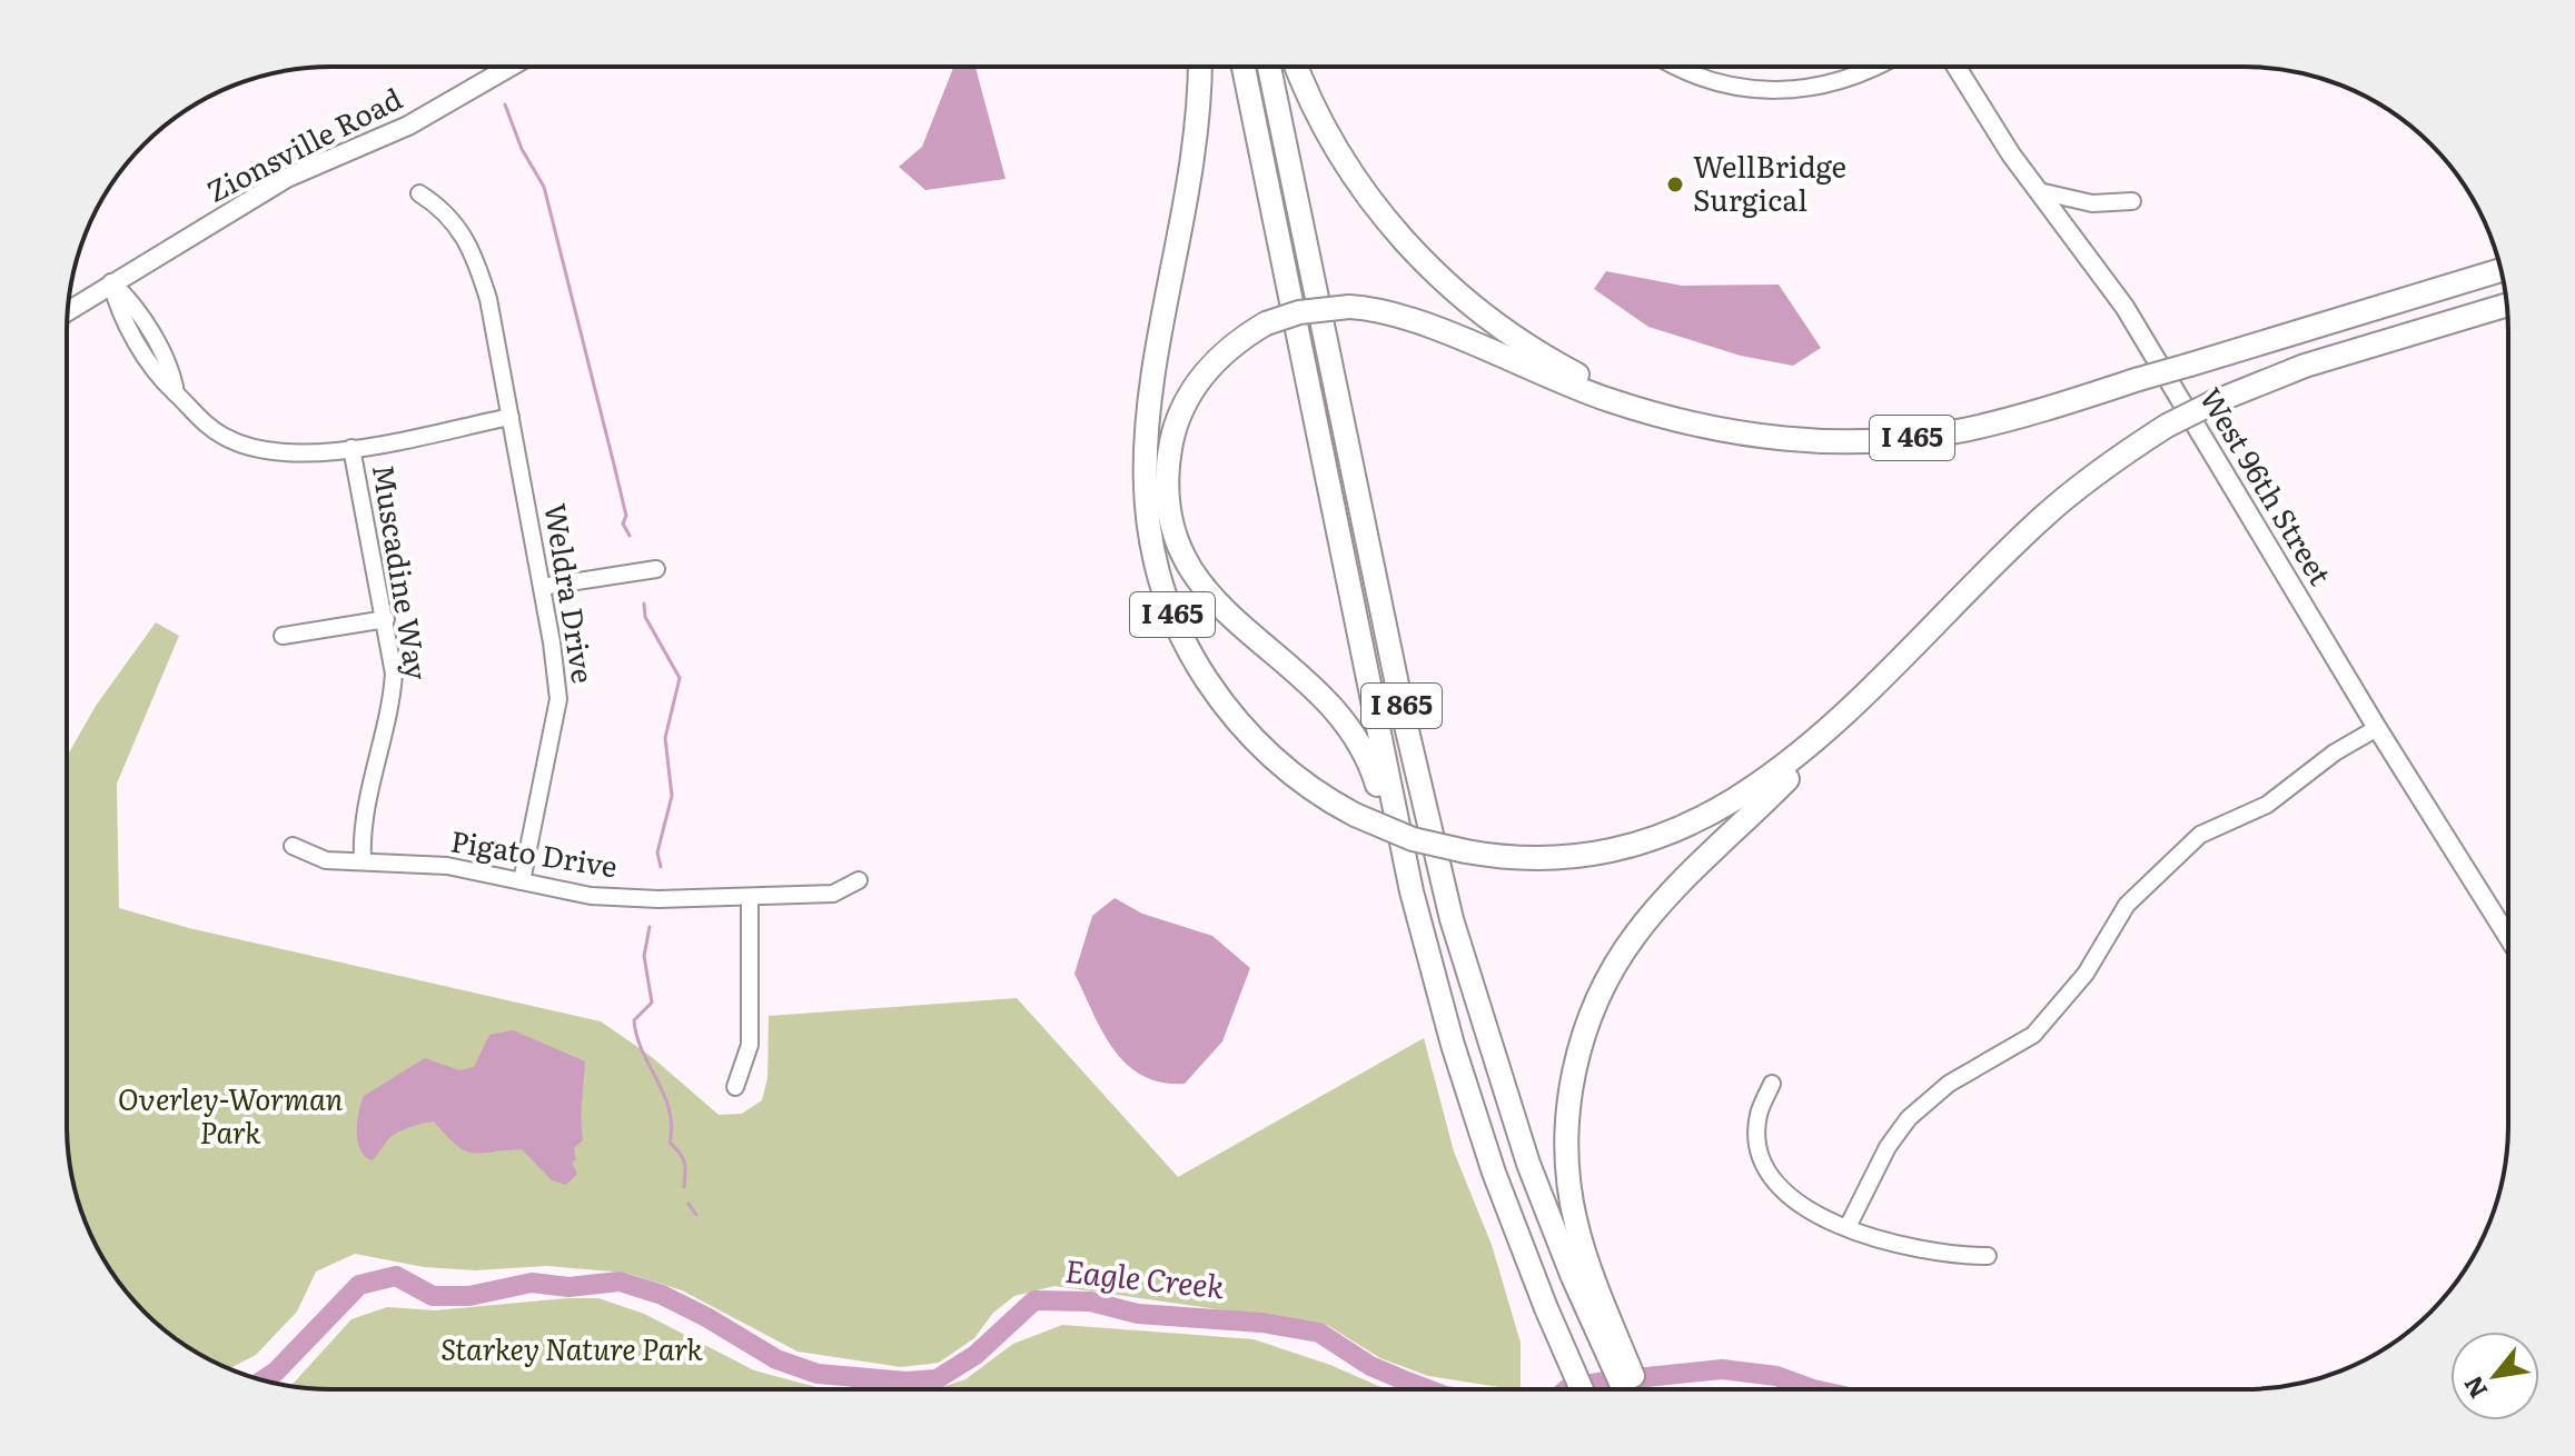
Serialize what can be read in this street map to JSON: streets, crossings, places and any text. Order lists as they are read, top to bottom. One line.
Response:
{"streets":{"highway":["I 465","I 865"],"main road":["Zionsville Road","West 96th Street"],"street":["Muscadine Way","Weldra Drive","Pigato Drive"]},"crossings":[["Muscadine Way","Pigato Drive"],["Weldra Drive","Pigato Drive"]],"water":["Eagle Creek"],"parks":["Overley-Worman Park","Starkey Nature Park"],"places":["WellBridge Surgical"],"north":"bottom left"}
